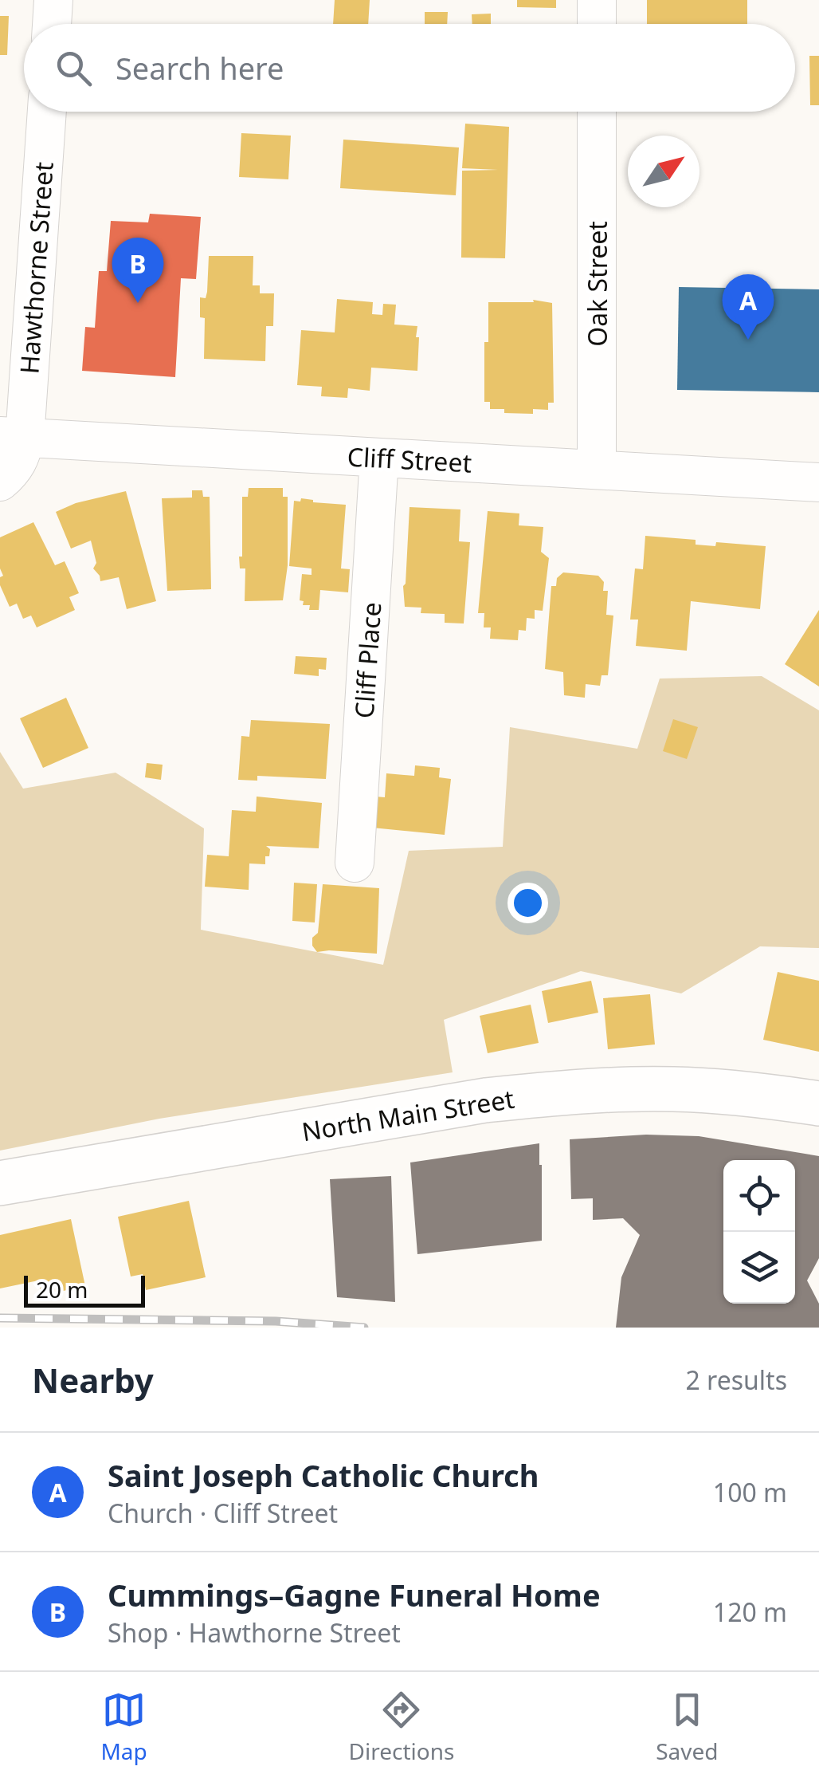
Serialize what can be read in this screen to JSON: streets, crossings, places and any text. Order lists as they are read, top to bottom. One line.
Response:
{"streets":{"main road":["North Main Street"],"street":["Hawthorne Street","Oak Street","Cliff Street","Cliff Place"]},"crossings":[["Hawthorne Street","Cliff Street"],["Oak Street","Cliff Street"],["Cliff Street","Cliff Place"]],"scale_bar":"20 m","north":"top right","page":{"search":"Search here","pins":["B","A"],"scale":"20 m","heading":["Nearby","2 results"],"list":[{"mark":"A","name":"Saint Joseph Catholic Church","note":"Church · Cliff Street","value":"100 m"},{"mark":"B","name":"Cummings–Gagne Funeral Home","note":"Shop · Hawthorne Street","value":"120 m"}],"nav":["Map","Directions","Saved"]}}
